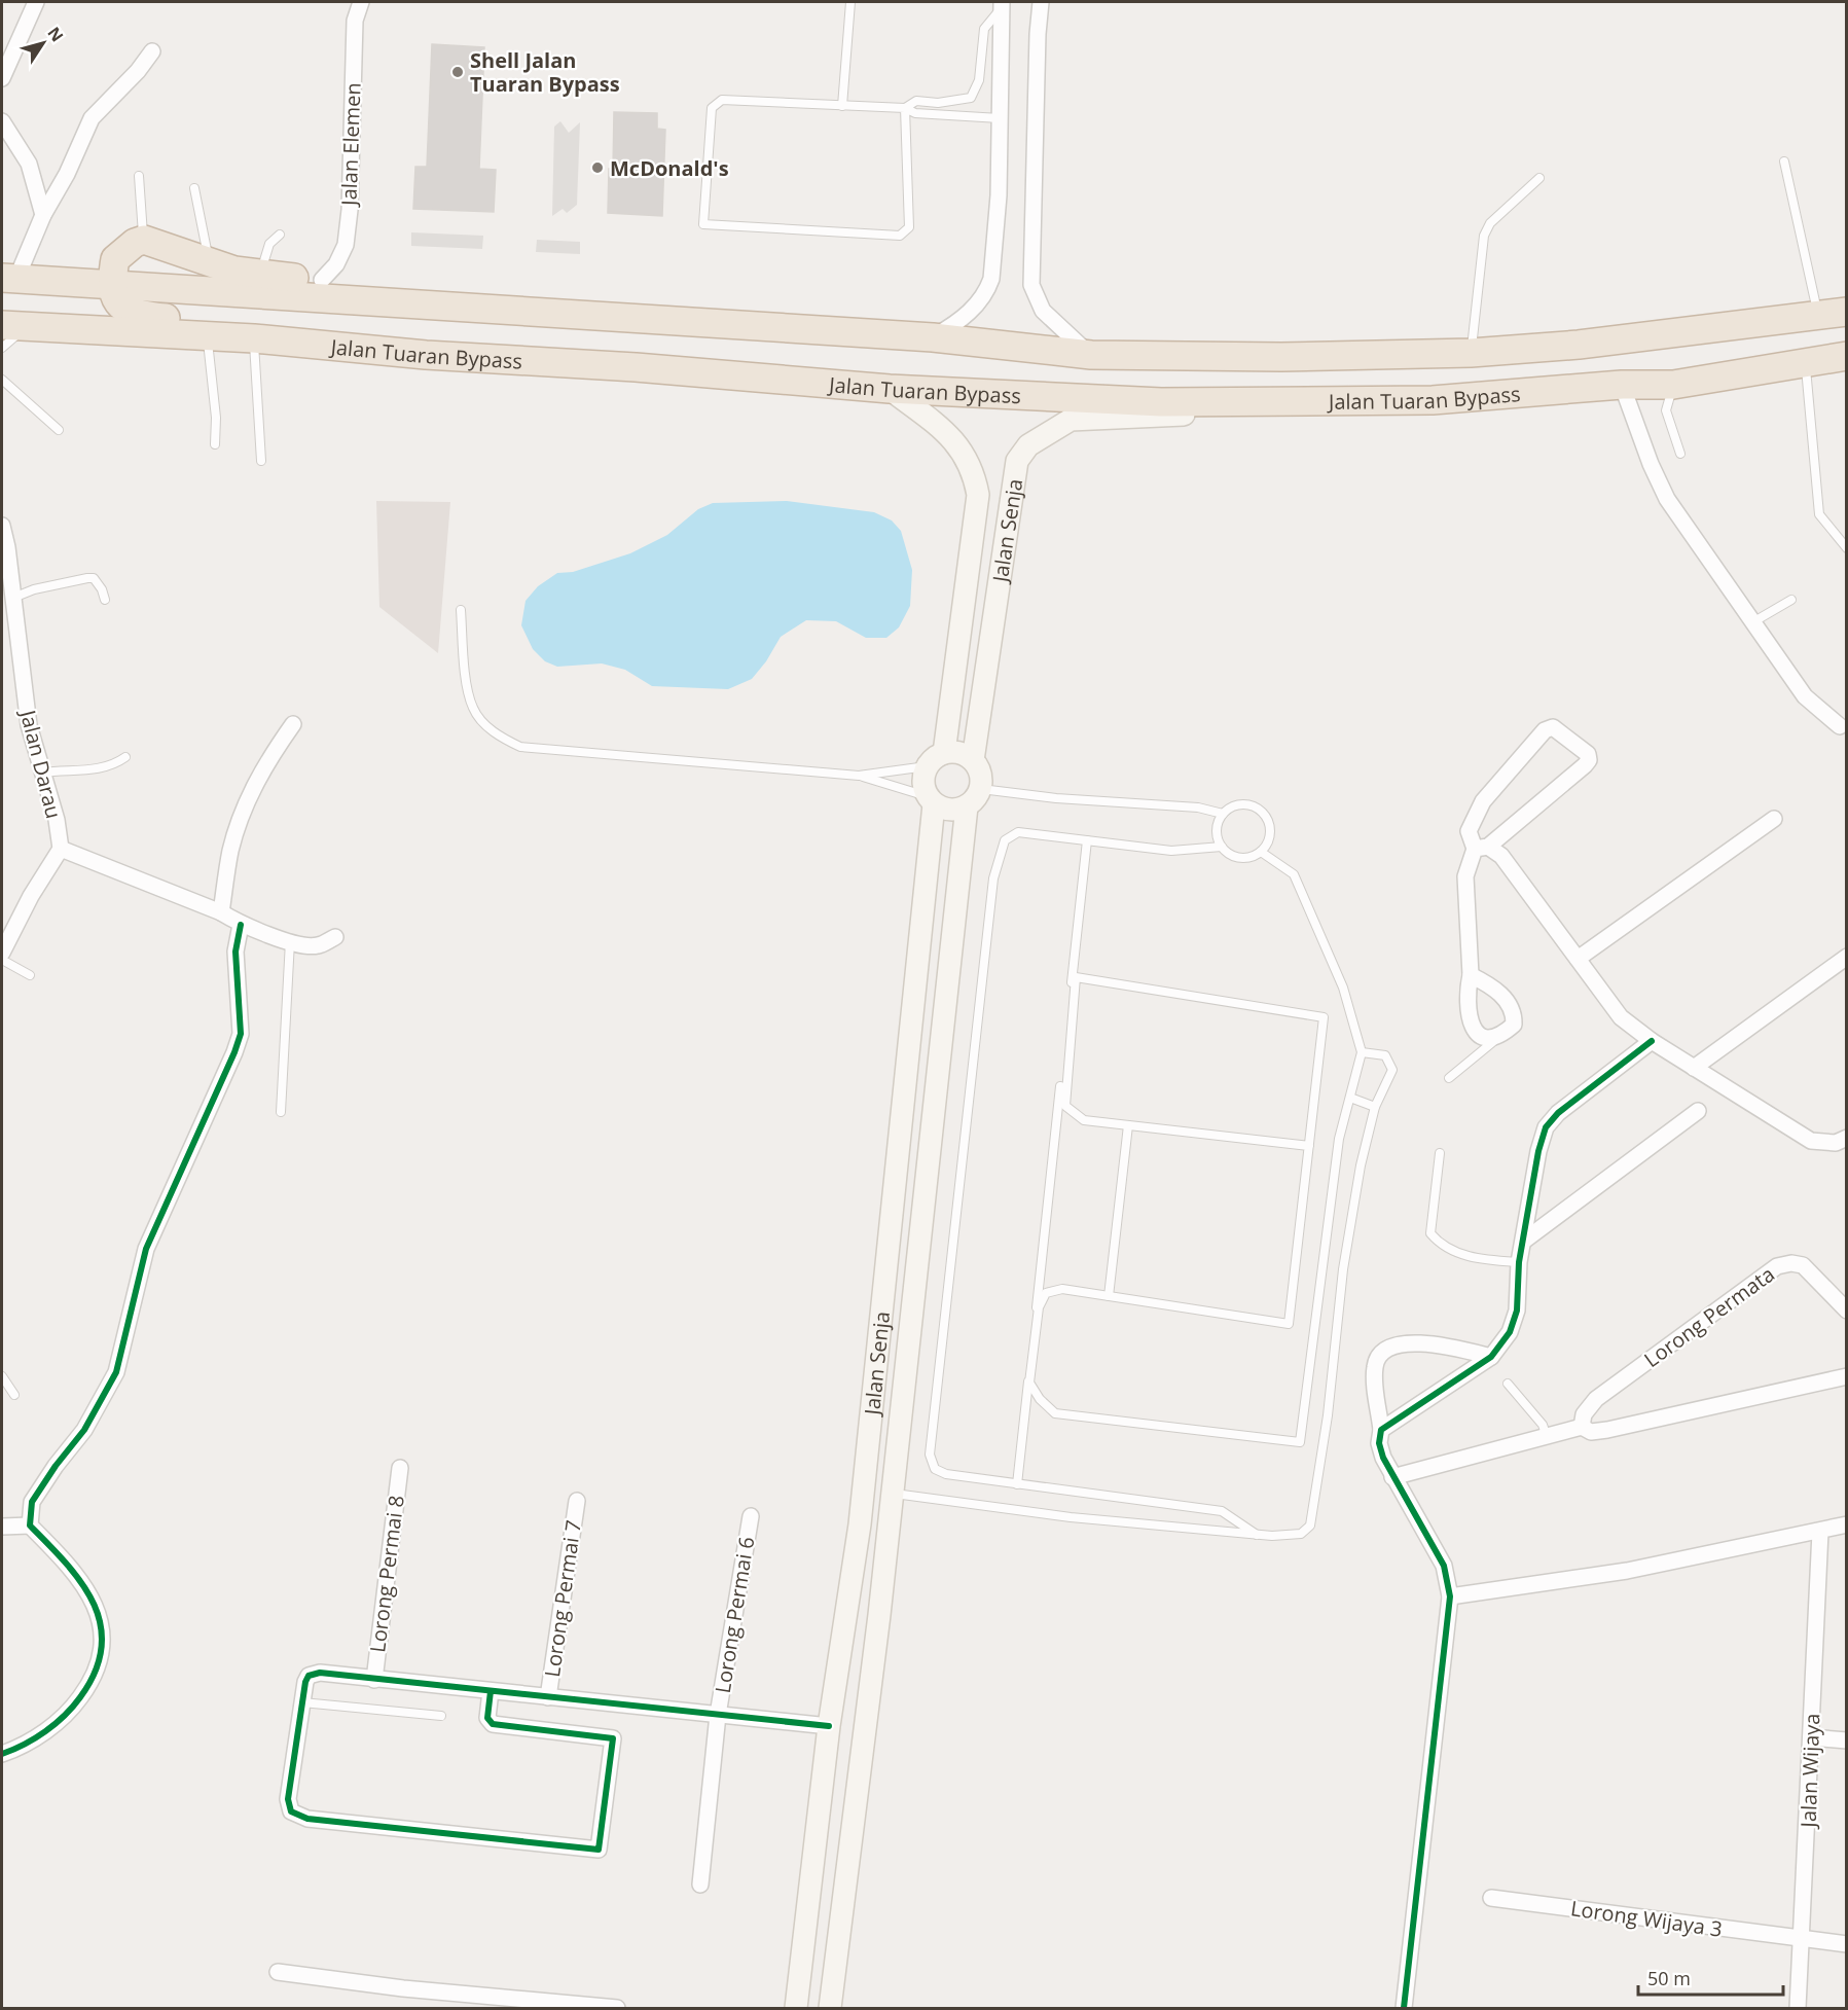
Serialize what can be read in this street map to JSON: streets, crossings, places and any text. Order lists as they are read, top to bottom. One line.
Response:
{"streets":{"highway":["Jalan Tuaran Bypass"],"main road":["Jalan Senja"],"street":["Jalan Elemen","Jalan Darau","Lorong Permata","Lorong Permai 8","Lorong Permai 7","Lorong Permai 6","Jalan Wijaya","Lorong Wijaya 3"]},"crossings":[["Jalan Tuaran Bypass","Jalan Senja"],["Jalan Wijaya","Lorong Wijaya 3"]],"places":["Shell Jalan Tuaran Bypass","McDonald's"],"scale_bar":"50 m","north":"top right"}
